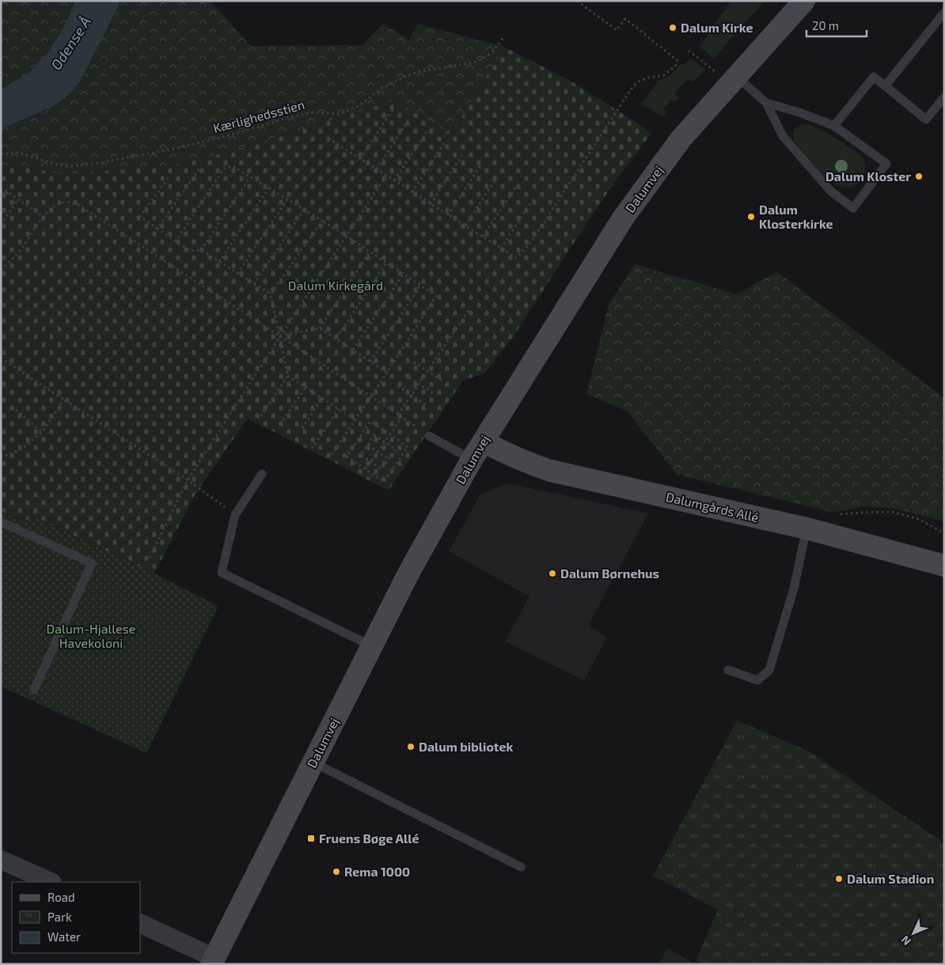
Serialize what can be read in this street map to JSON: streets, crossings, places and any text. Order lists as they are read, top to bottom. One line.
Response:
{"streets":{"street":["Dalumvej","Dalumgårds Allé"],"path":["Kærlighedsstien"]},"crossings":[["Dalumvej","Dalumgårds Allé"]],"water":["Odense Å"],"parks":["Dalum Kirkegård","Dalum-Hjallese Havekoloni"],"places":{"other":["Dalum Kirke","Dalum Kloster","Dalum Klosterkirke","Dalum Børnehus","Dalum bibliotek","Rema 1000","Dalum Stadion"],"transit":["Fruens Bøge Allé"]},"legend":["Road","Park","Water"],"scale_bar":"20 m","north":"bottom left"}
